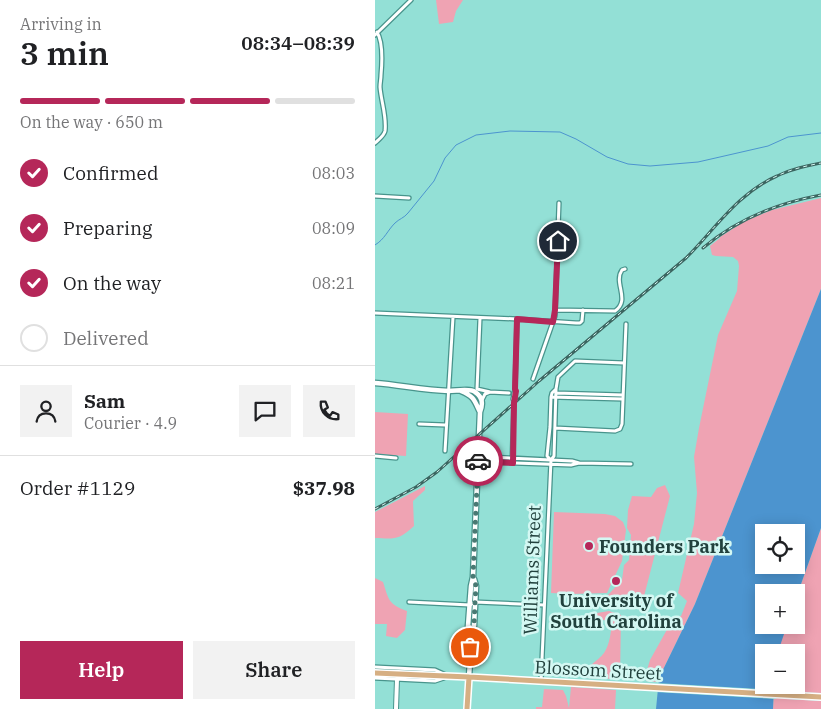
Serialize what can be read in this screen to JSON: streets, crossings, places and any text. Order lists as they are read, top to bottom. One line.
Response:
{"streets":{"main road":["Blossom Street"],"street":["Williams Street"]},"crossings":[["Williams Street","Blossom Street"]],"places":["Founders Park","University of South Carolina"],"page":{"heading":["3 min","Arriving in","08:34–08:39"],"panel":["Sam","Courier · 4.9","Order #1129","$37.98"],"bar":"On the way · 650 m","list":[["Confirmed","08:03"],["Preparing","08:09"],["On the way","08:21"],"Delivered"],"map_buttons":["+","−"],"buttons":["Help","Share"]}}
